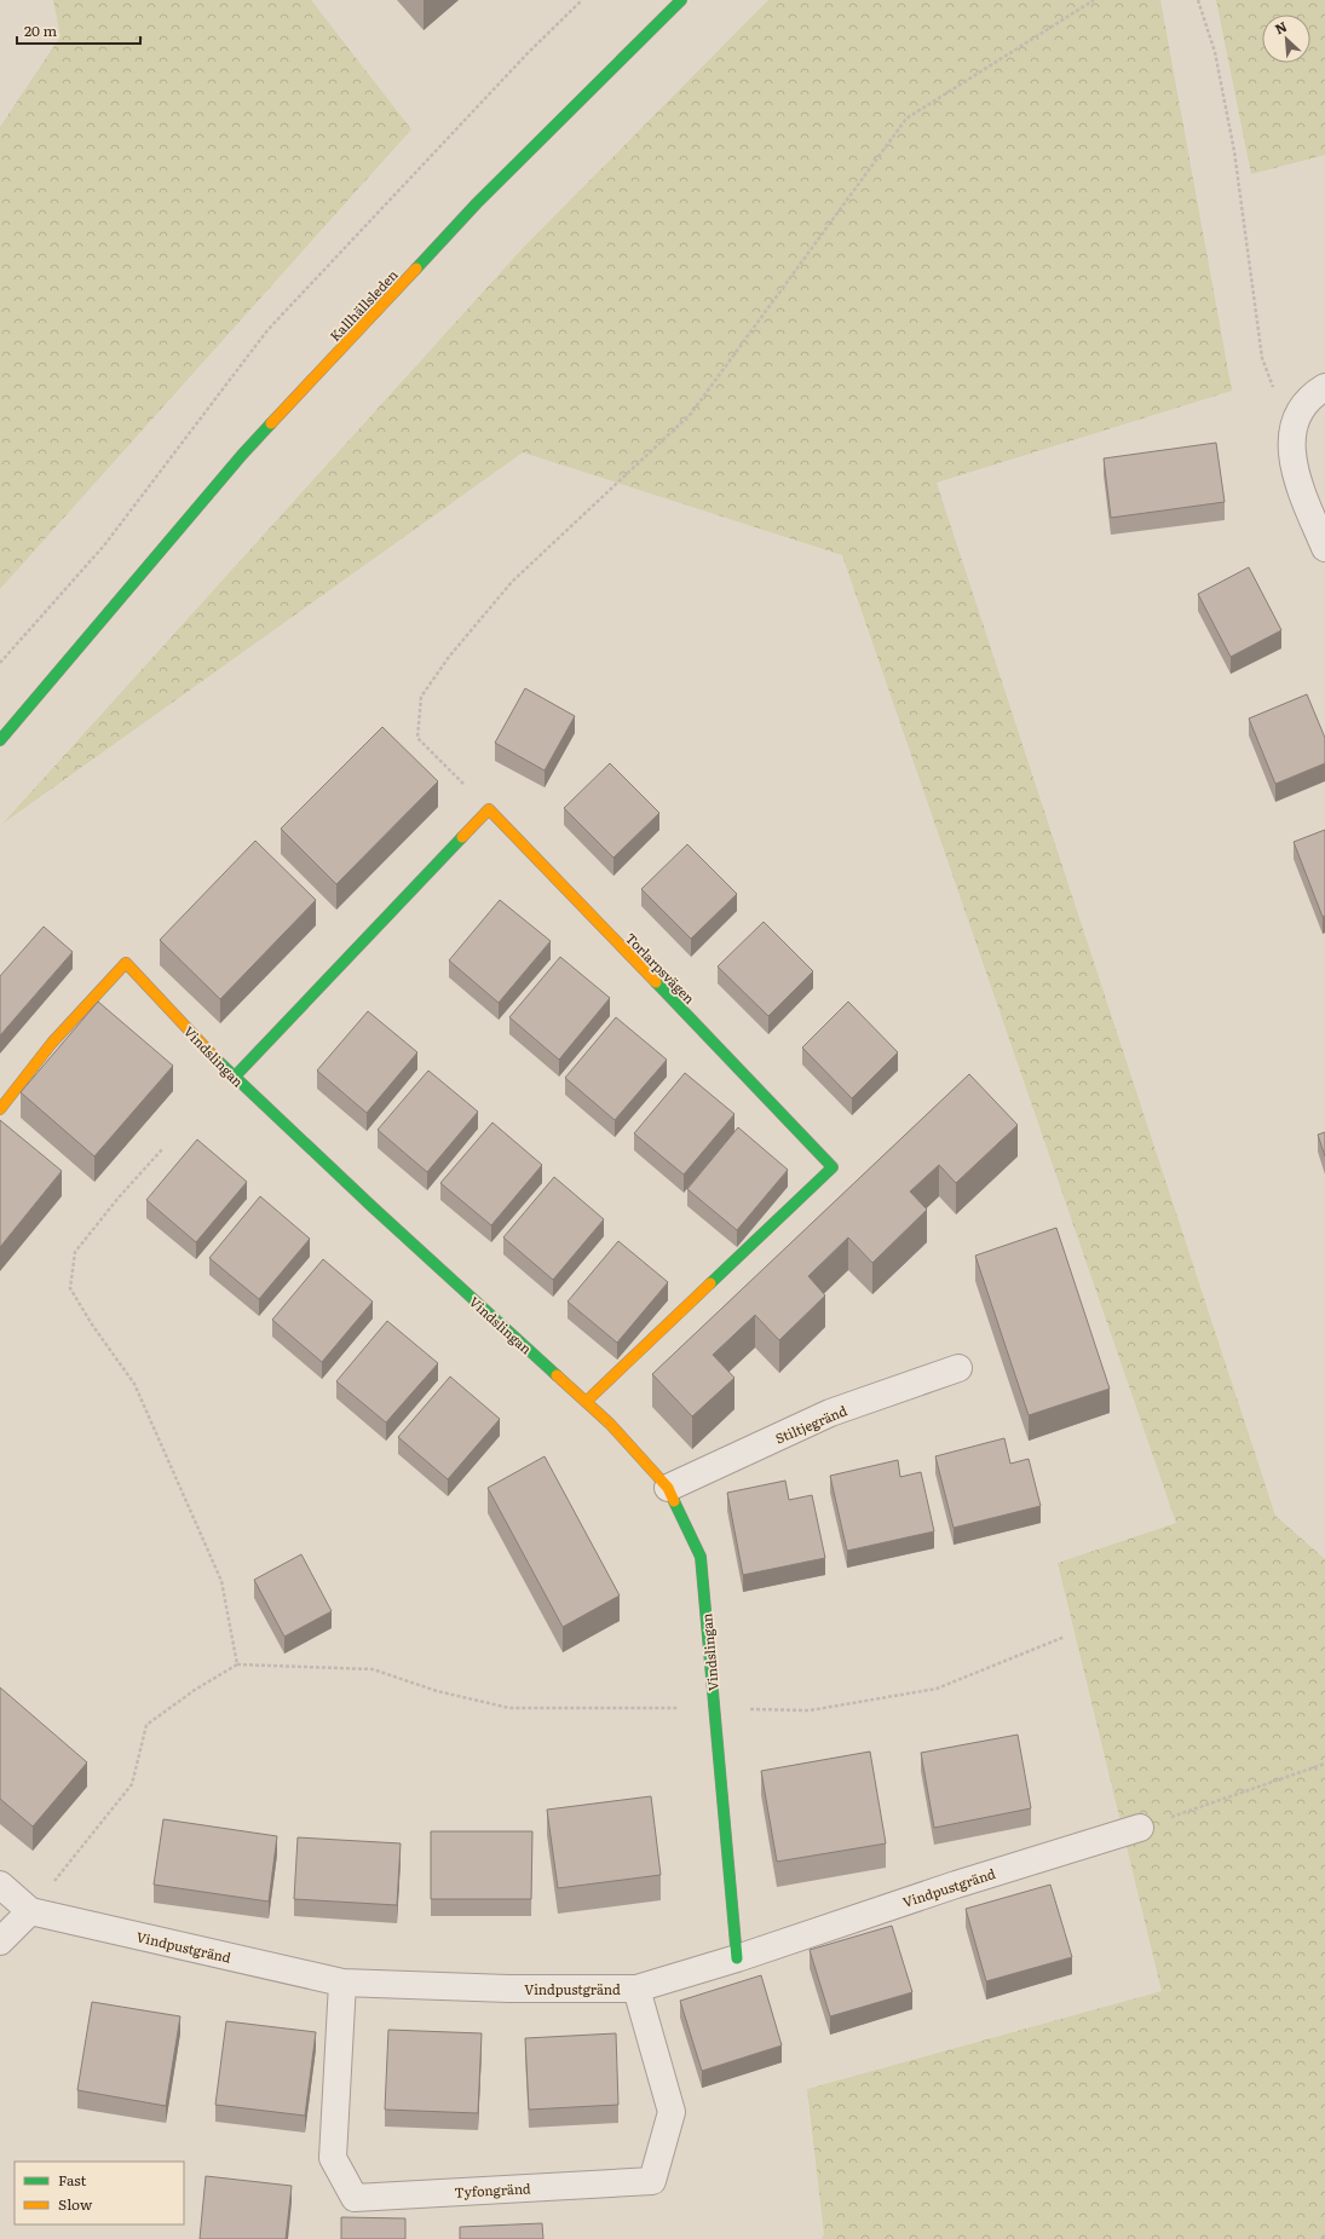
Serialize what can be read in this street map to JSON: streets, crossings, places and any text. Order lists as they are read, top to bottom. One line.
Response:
{"streets":{"street":["Kallhällsleden","Torlarpsvägen","Vindslingan","Stiltjegränd","Vindpustgränd","Tyfongränd"]},"crossings":[["Torlarpsvägen","Vindslingan"],["Vindslingan","Stiltjegränd"],["Vindslingan","Vindpustgränd"],["Vindpustgränd","Tyfongränd"]],"legend":["Fast","Slow"],"scale_bar":"20 m","north":"top left"}
